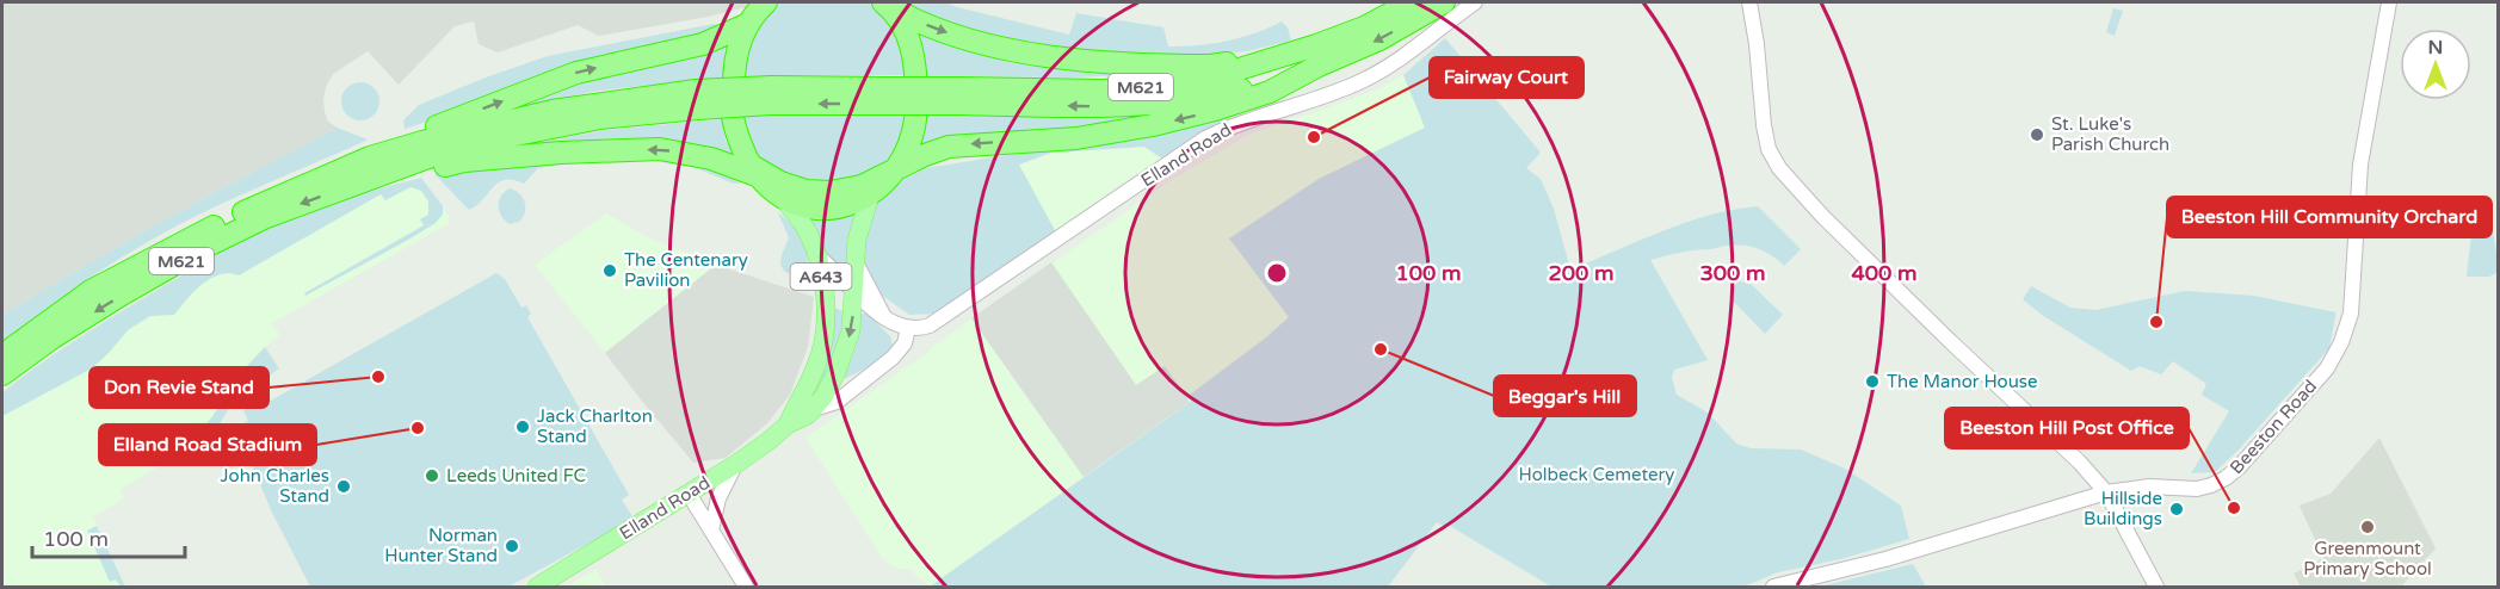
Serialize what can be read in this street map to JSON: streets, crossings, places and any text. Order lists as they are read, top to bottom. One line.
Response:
{"streets":{"highway":["M621"],"main road":["Elland Road","A643"],"street":["Beeston Road"]},"parks":["Holbeck Cemetery"],"places":["St. Luke's Parish Church","Fairway Court","The Centenary Pavilion","Beeston Hill Community Orchard","Beggar's Hill","Don Revie Stand","The Manor House","Jack Charlton Stand","Elland Road Stadium","Leeds United FC","John Charles Stand","Beeston Hill Post Office","Hillside Buildings","Greenmount Primary School","Norman Hunter Stand"],"scale_bar":"100 m","north":"top","rings":["100 m","200 m","300 m","400 m"]}
